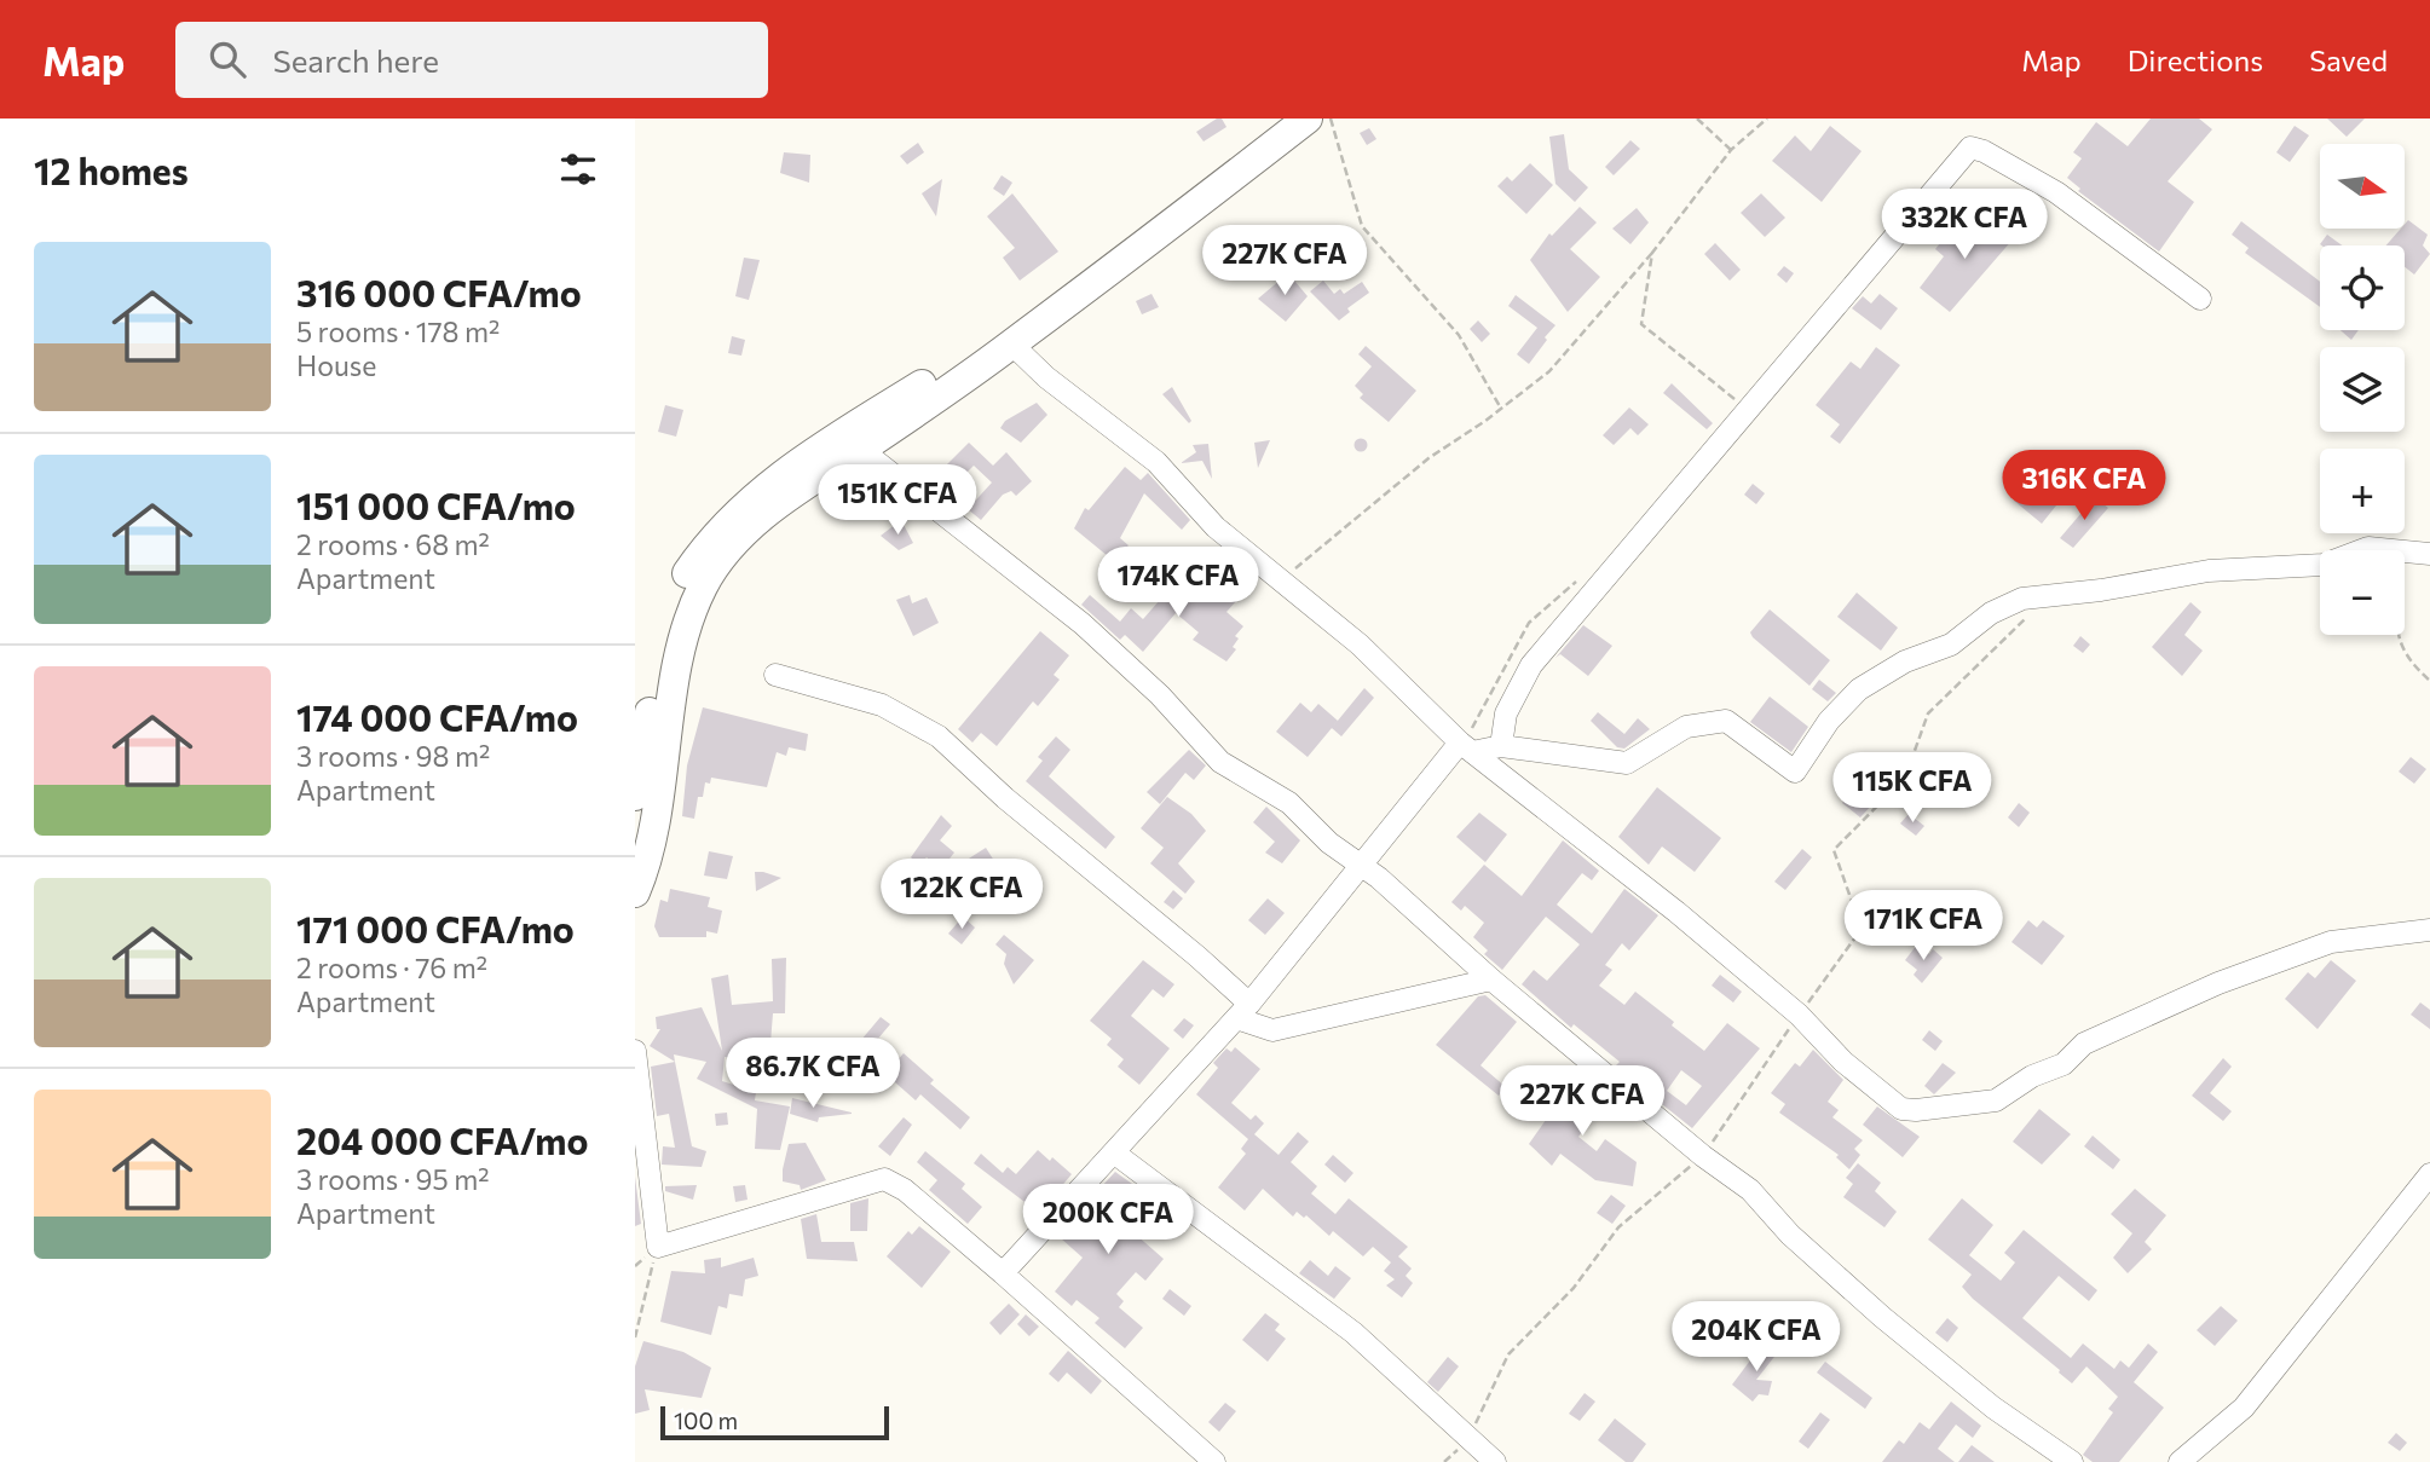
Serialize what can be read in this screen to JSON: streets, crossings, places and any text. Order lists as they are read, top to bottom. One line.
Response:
{"scale_bar":"100 m","north":"right","page":{"header":"Map","search":"Search here","nav":["Map","Directions","Saved"],"heading":"12 homes","map_buttons":["+","−"],"price":["332K CFA","227K CFA","316K CFA","151K CFA","174K CFA","115K CFA","122K CFA","171K CFA","86.7K CFA","227K CFA","200K CFA","204K CFA"],"list":[{"name":"316 000 CFA/mo","note":"5 rooms · 178 m² · House"},{"name":"151 000 CFA/mo","note":"2 rooms · 68 m² · Apartment"},{"name":"174 000 CFA/mo","note":"3 rooms · 98 m² · Apartment"},{"name":"171 000 CFA/mo","note":"2 rooms · 76 m² · Apartment"},{"name":"204 000 CFA/mo","note":"3 rooms · 95 m² · Apartment"}],"scale":"100 m"}}
